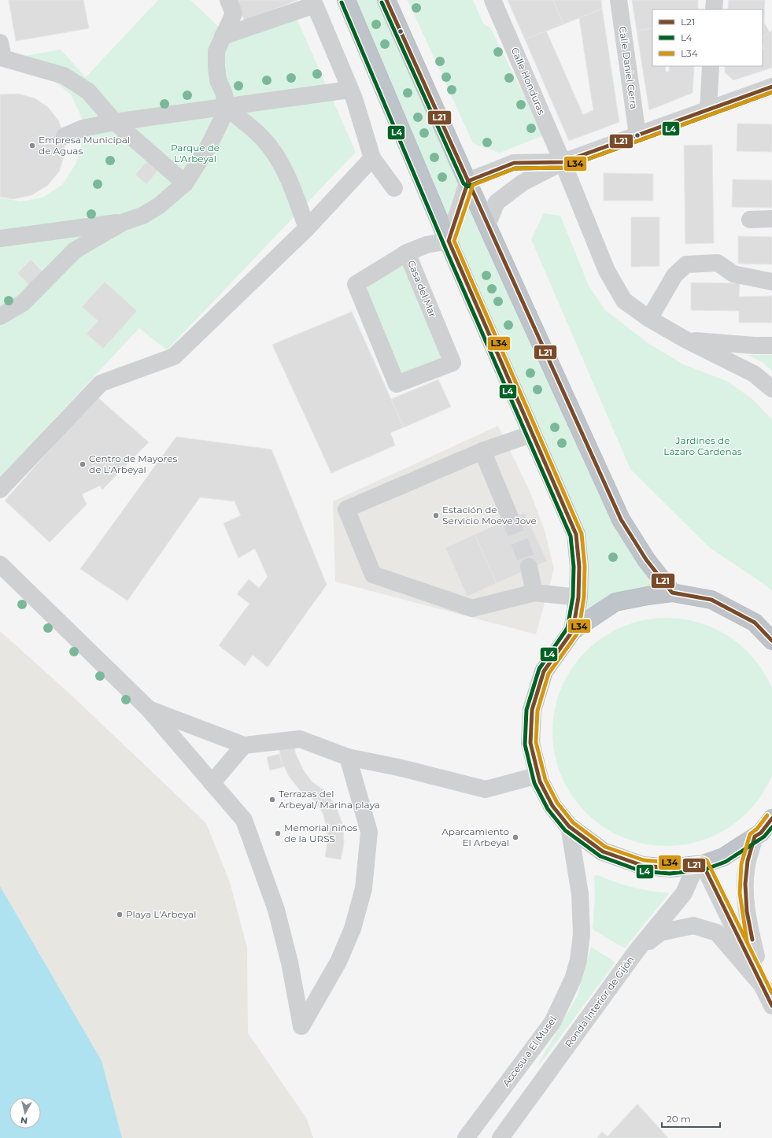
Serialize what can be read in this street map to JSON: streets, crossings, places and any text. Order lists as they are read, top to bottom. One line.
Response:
{"streets":{"highway":["Accesu a El Musel"],"street":["Calle Daniel Cerra","Calle Honduras","Casa del Mar","Ronda Interior de Gijón"]},"crossings":[["Ronda Interior de Gijón","Accesu a El Musel"]],"parks":["Parque de L'Arbeyal","Jardines de Lázaro Cárdenas"],"places":["Empresa Municipal de Aguas","Centro de Mayores de L'Arbeyal","Estación de Servicio Moeve Jove","Terrazas del Arbeyal/ Marina playa","Memorial niños de la URSS","Aparcamiento El Arbeyal","Playa L'Arbeyal"],"lines":["transit line L21","transit line L4","transit line L34"],"legend":["L21","L4","L34"],"scale_bar":"20 m","north":"bottom"}
